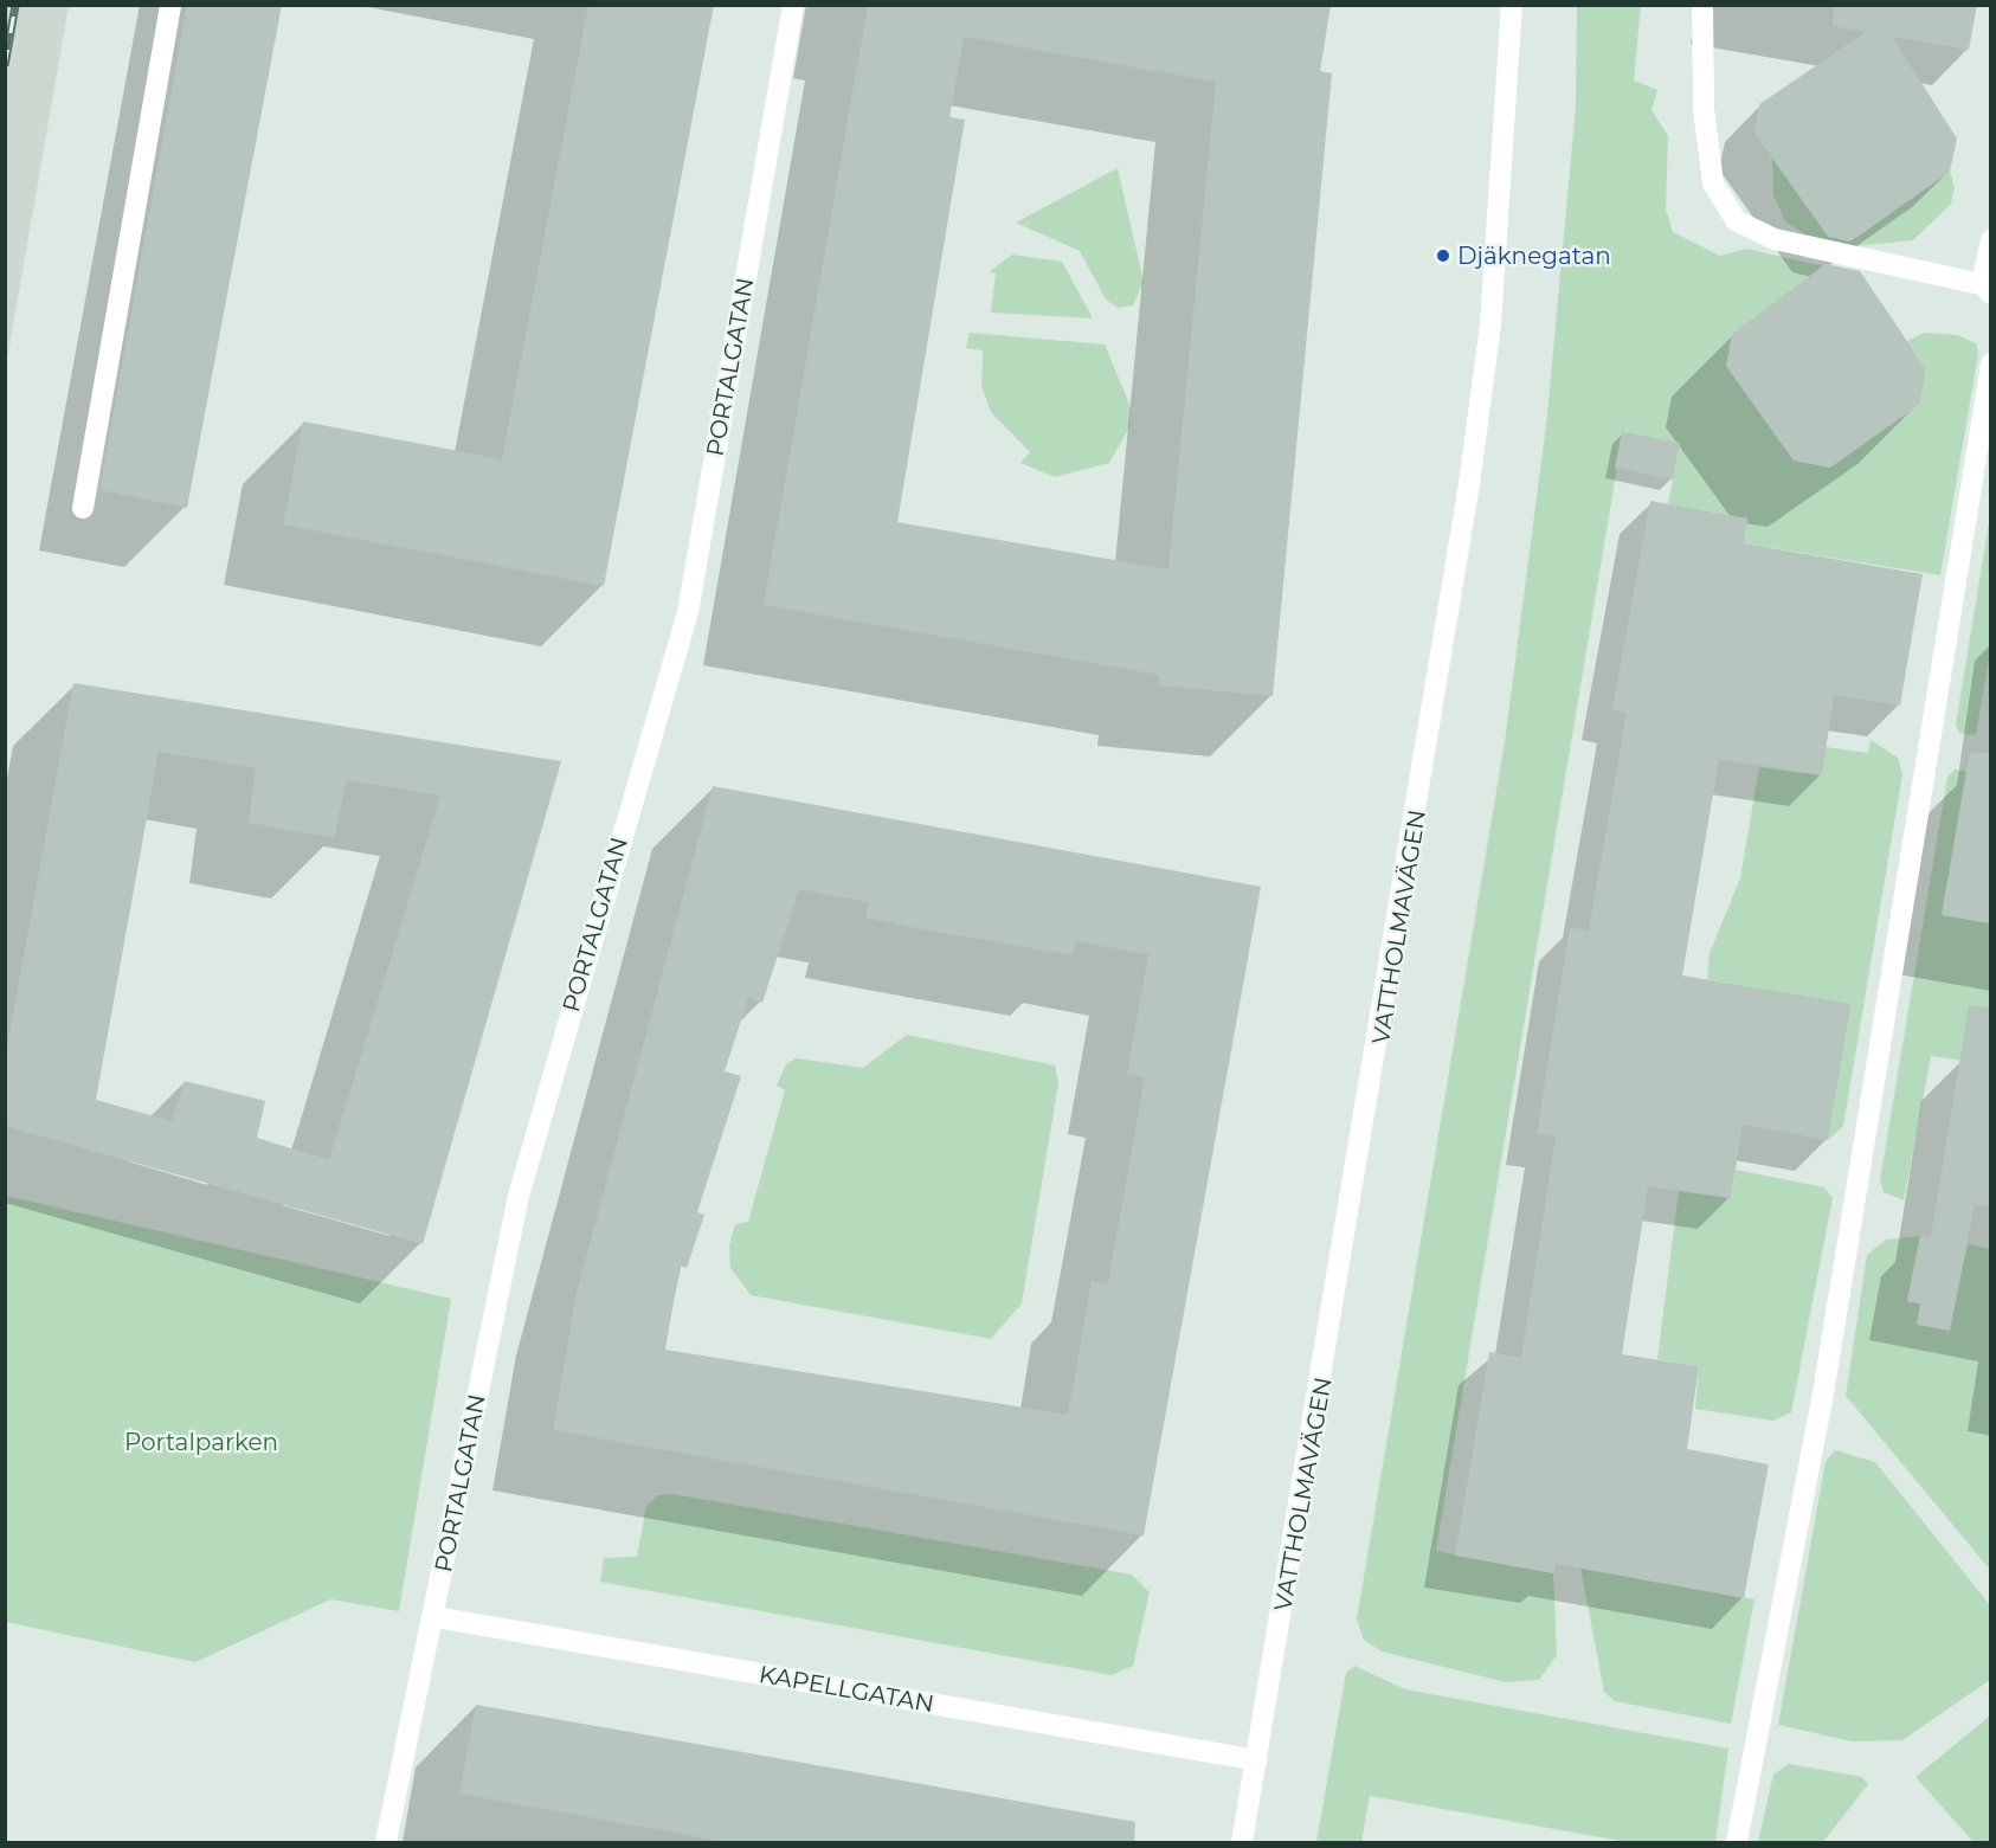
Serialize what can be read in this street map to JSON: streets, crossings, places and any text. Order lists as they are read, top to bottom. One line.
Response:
{"streets":{"street":["PORTALGATAN","VATTHOLMAVÄGEN","KAPELLGATAN"]},"crossings":[["PORTALGATAN","KAPELLGATAN"],["VATTHOLMAVÄGEN","KAPELLGATAN"]],"parks":["Portalparken"],"places":["Djäknegatan"]}
